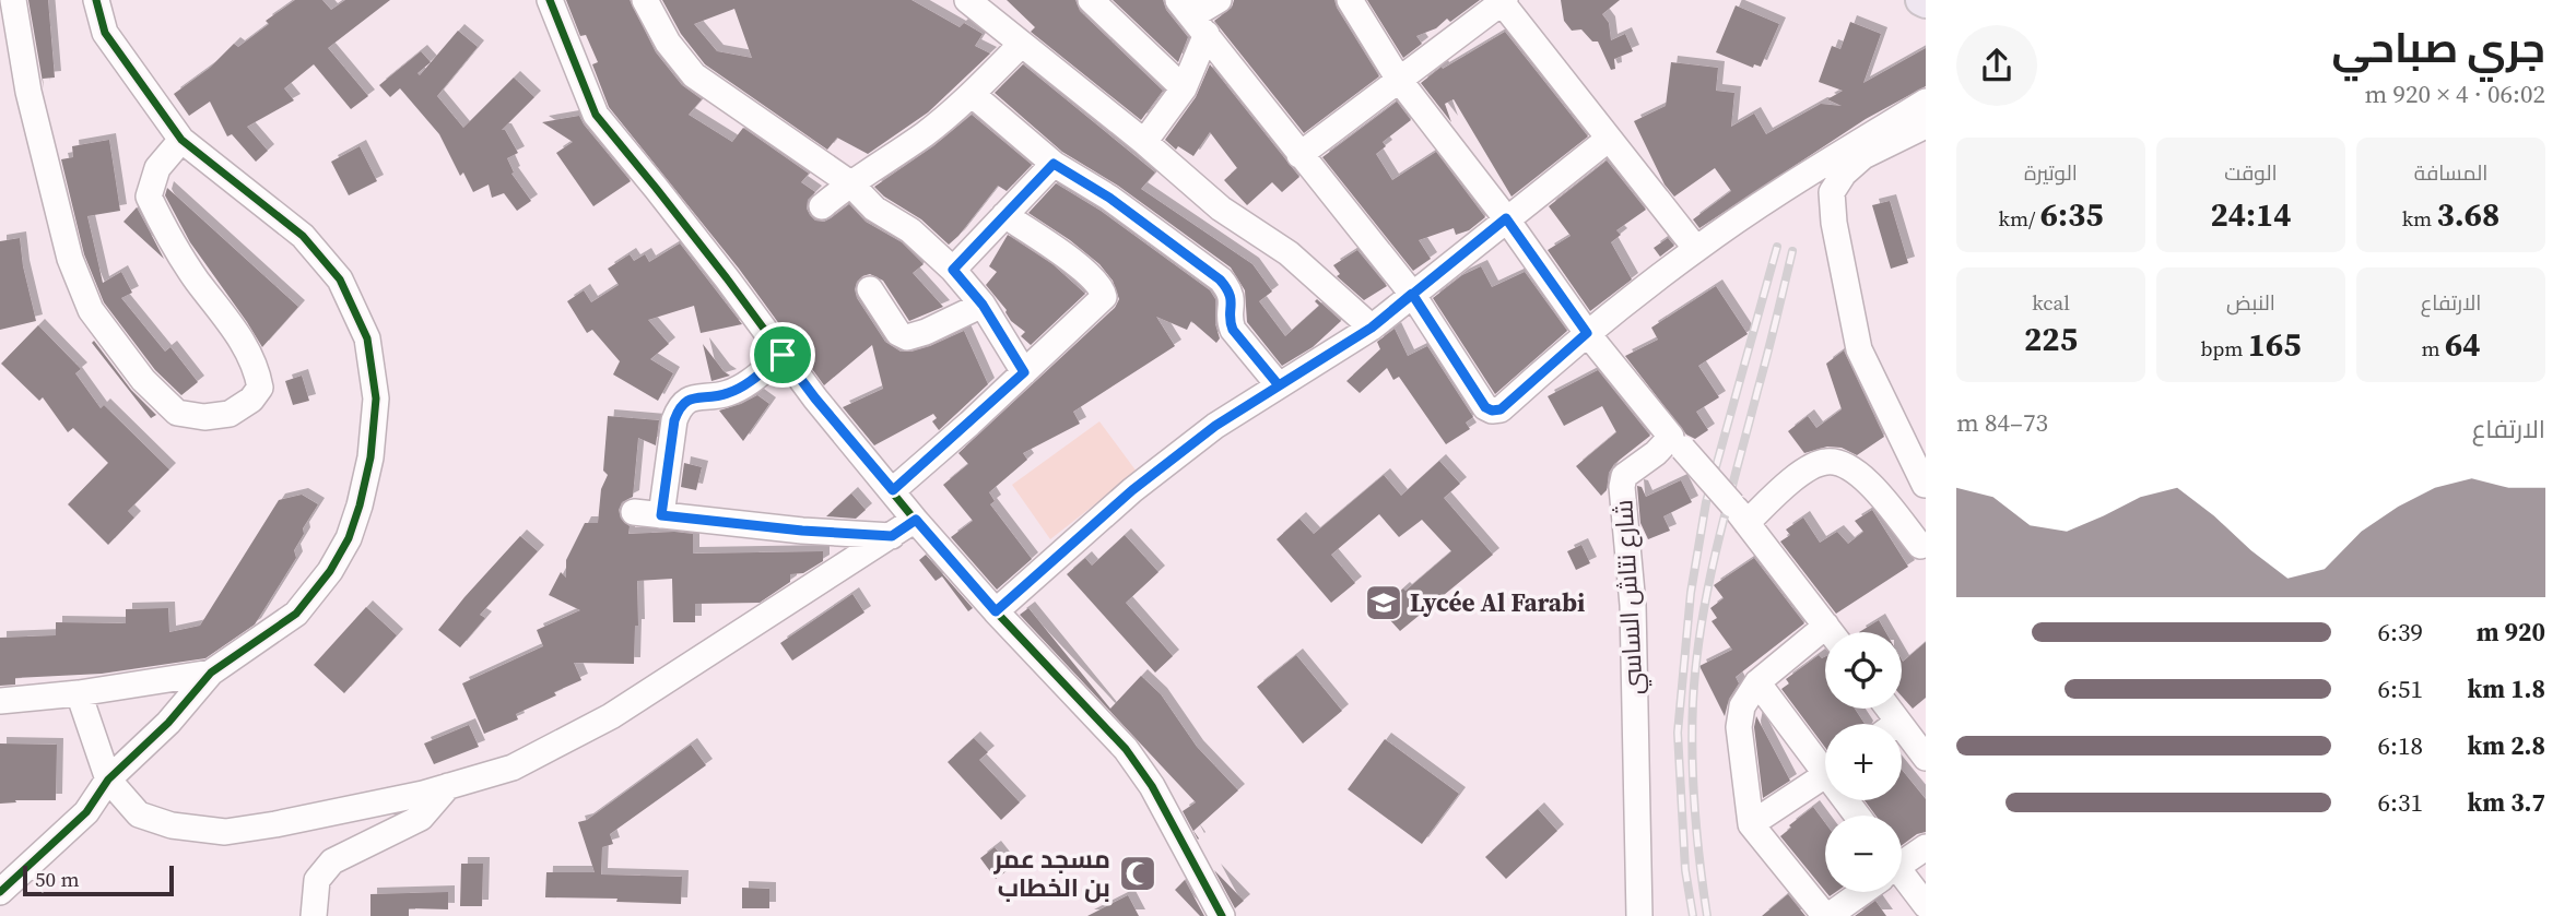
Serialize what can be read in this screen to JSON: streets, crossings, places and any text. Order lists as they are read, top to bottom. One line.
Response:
{"streets":{"street":["شارع نتاش الساسي"]},"places":{"school or university":["Lycée Al Farabi"],"mosque":["مسجد عمر بن الخطاب"]},"scale_bar":"50 m","page":{"heading":["جري صباحي","06:02 · 4 × 920 m"],"stats":[["المسافة","3.68 km"],["الوقت","24:14"],["الوتيرة","6:35 /km"],["الارتفاع","64 m"],["النبض","165 bpm"],["kcal","225"]],"chart":["الارتفاع","73–84 m"],"list":[{"name":"920 m","note":"6:39"},{"name":"1.8 km","note":"6:51"},{"name":"2.8 km","note":"6:18"},{"name":"3.7 km","note":"6:31"}],"map_buttons":["+","−"],"scale":"50 m"}}
